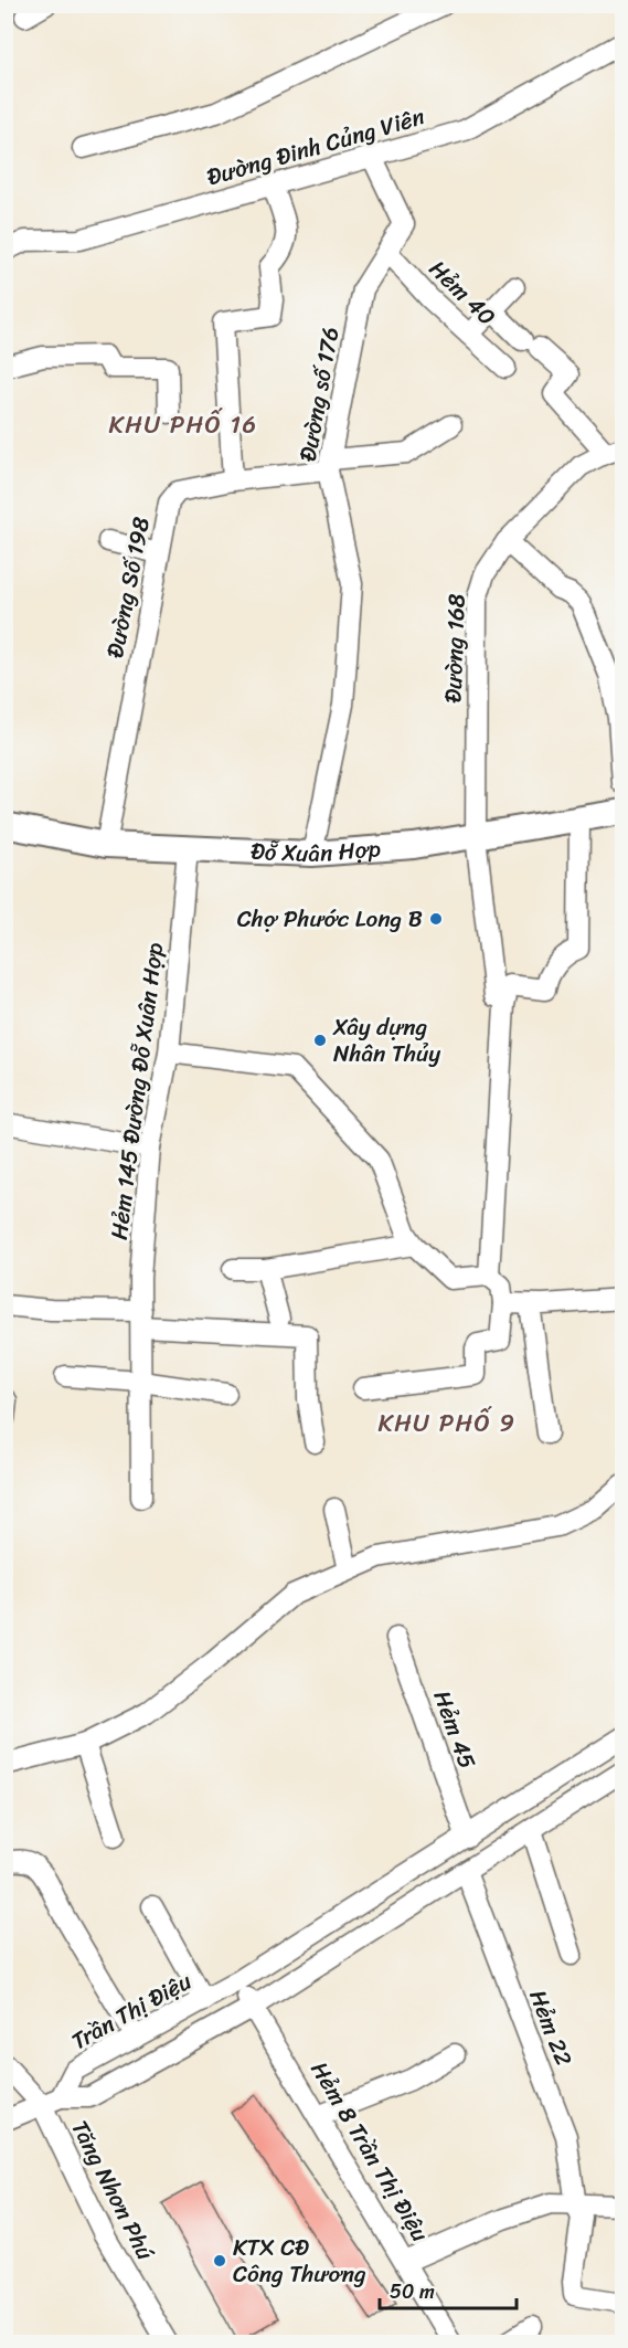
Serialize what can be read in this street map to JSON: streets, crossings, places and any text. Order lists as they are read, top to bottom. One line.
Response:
{"streets":{"main road":["Đỗ Xuân Hợp"],"street":["Đường Đinh Củng Viên","Hẻm 40","Đường số 176","Đường Số 198","Đường 168","Hẻm 145 Đường Đỗ Xuân Hợp","Hẻm 45","Trần Thị Điệu","Hẻm 22","Hẻm 8 Trần Thị Điệu","Tăng Nhơn Phú"]},"crossings":[["Đường Đinh Củng Viên","Đường số 176"],["Hẻm 40","Đường số 176"],["Đường số 176","Đường Số 198"],["Đường số 176","Đỗ Xuân Hợp"],["Đường Số 198","Đỗ Xuân Hợp"],["Đường 168","Đỗ Xuân Hợp"],["Đỗ Xuân Hợp","Hẻm 145 Đường Đỗ Xuân Hợp"],["Hẻm 45","Trần Thị Điệu"],["Trần Thị Điệu","Hẻm 8 Trần Thị Điệu"],["Hẻm 22","Hẻm 8 Trần Thị Điệu"]],"districts":["KHU PHỐ 16","KHU PHỐ 9"],"places":["Chợ Phước Long B","Xây dựng Nhân Thủy","KTX CĐ Công Thương"],"scale_bar":"50 m"}
